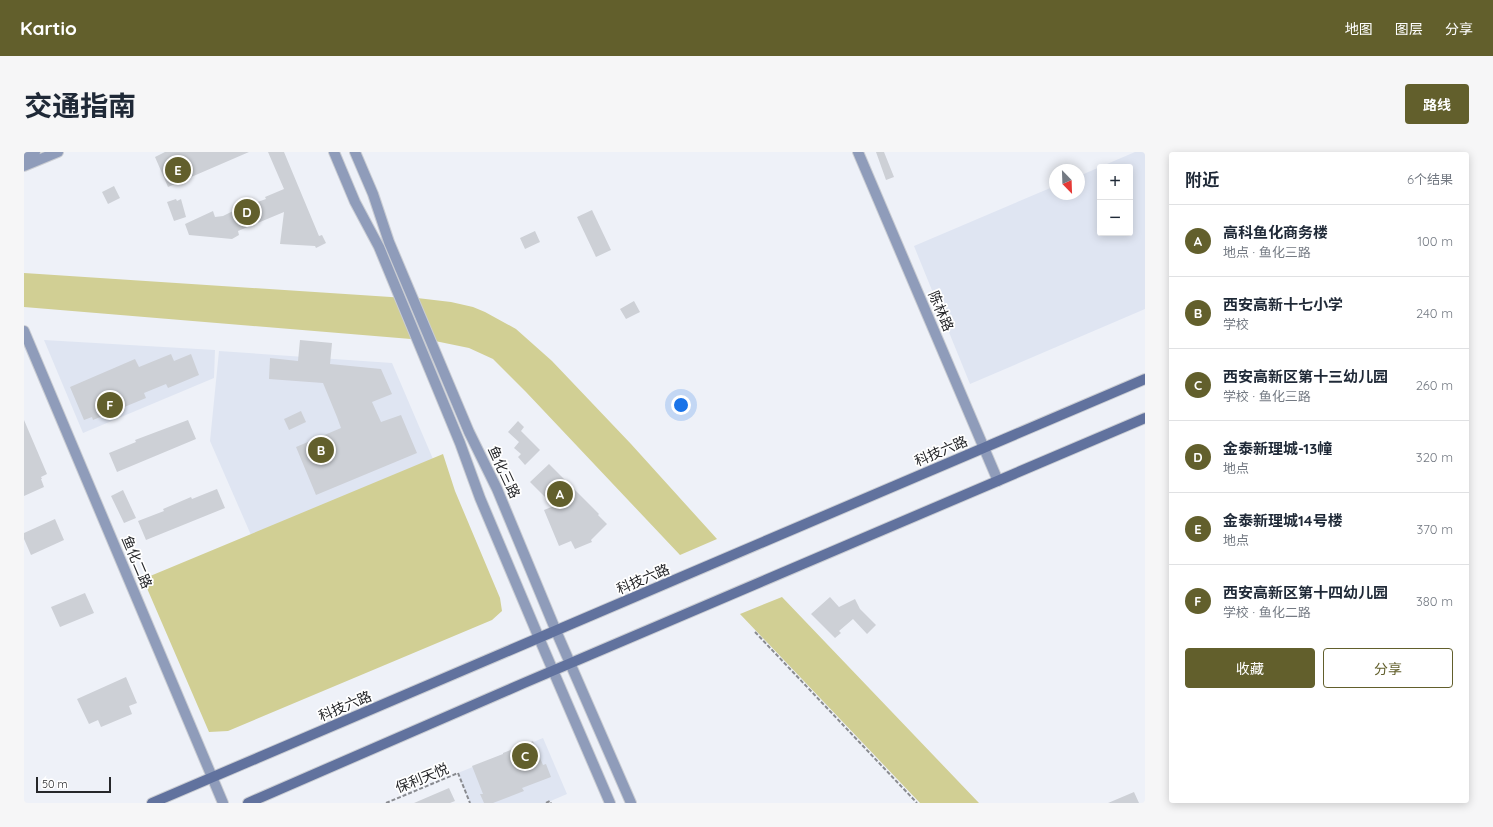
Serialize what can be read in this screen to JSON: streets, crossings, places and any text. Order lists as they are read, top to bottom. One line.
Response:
{"streets":{"main road":["科技六路"],"street":["陈林路","鱼化三路","鱼化二路"],"path":["保利天悦"]},"crossings":[["陈林路","科技六路"],["科技六路","鱼化三路"],["科技六路","鱼化二路"]],"scale_bar":"50 m","north":"bottom right","page":{"header":"Kartio","nav":["地图","图层","分享"],"title":"交通指南","buttons":["路线",["收藏","分享"]],"heading":["附近","6个结果"],"pins":["E","D","F","B","A","C"],"map_buttons":["+","−"],"list":[{"mark":"A","name":"高科鱼化商务楼","note":"地点 · 鱼化三路","value":"100 m"},{"mark":"B","name":"西安高新十七小学","note":"学校","value":"240 m"},{"mark":"C","name":"西安高新区第十三幼儿园","note":"学校 · 鱼化三路","value":"260 m"},{"mark":"D","name":"金泰新理城-13幢","note":"地点","value":"320 m"},{"mark":"E","name":"金泰新理城14号楼","note":"地点","value":"370 m"},{"mark":"F","name":"西安高新区第十四幼儿园","note":"学校 · 鱼化二路","value":"380 m"}],"scale":"50 m"}}
